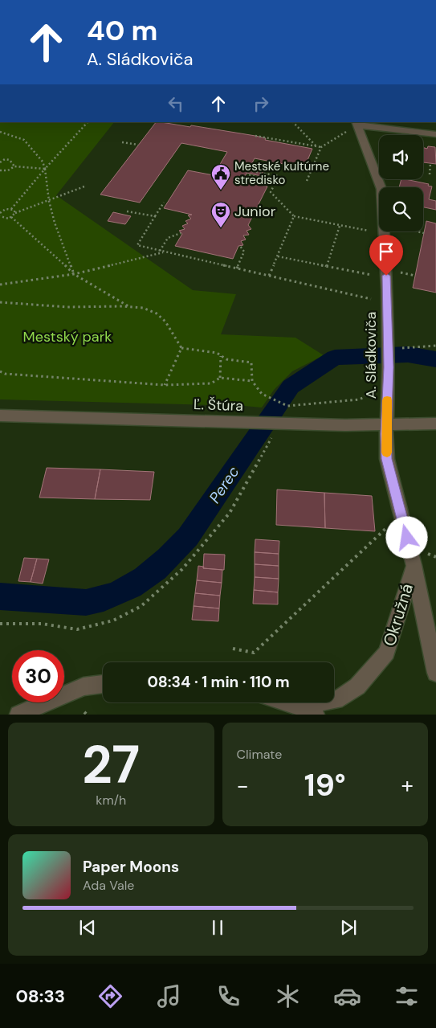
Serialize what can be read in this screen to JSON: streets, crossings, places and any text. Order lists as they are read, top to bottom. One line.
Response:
{"streets":{"street":["A. Sládkoviča","Ľ. Štúra","Okružná"]},"crossings":[["A. Sládkoviča","Ľ. Štúra"],["A. Sládkoviča","Okružná"],["Ľ. Štúra","Okružná"]],"water":["Perec"],"parks":["Mestský park"],"places":{"public building":["Mestské kultúrne stredisko"],"theatre":["Junior"]},"page":{"turn":["40 m","A. Sládkoviča"],"limit":"30","trip":"08:34 · 1 min · 110 m","tile":[["27","km/h"],"Climate"],"heat":["−","19°","+"],"song":["Paper Moons","Ada Vale"],"tabs":"08:33"}}
